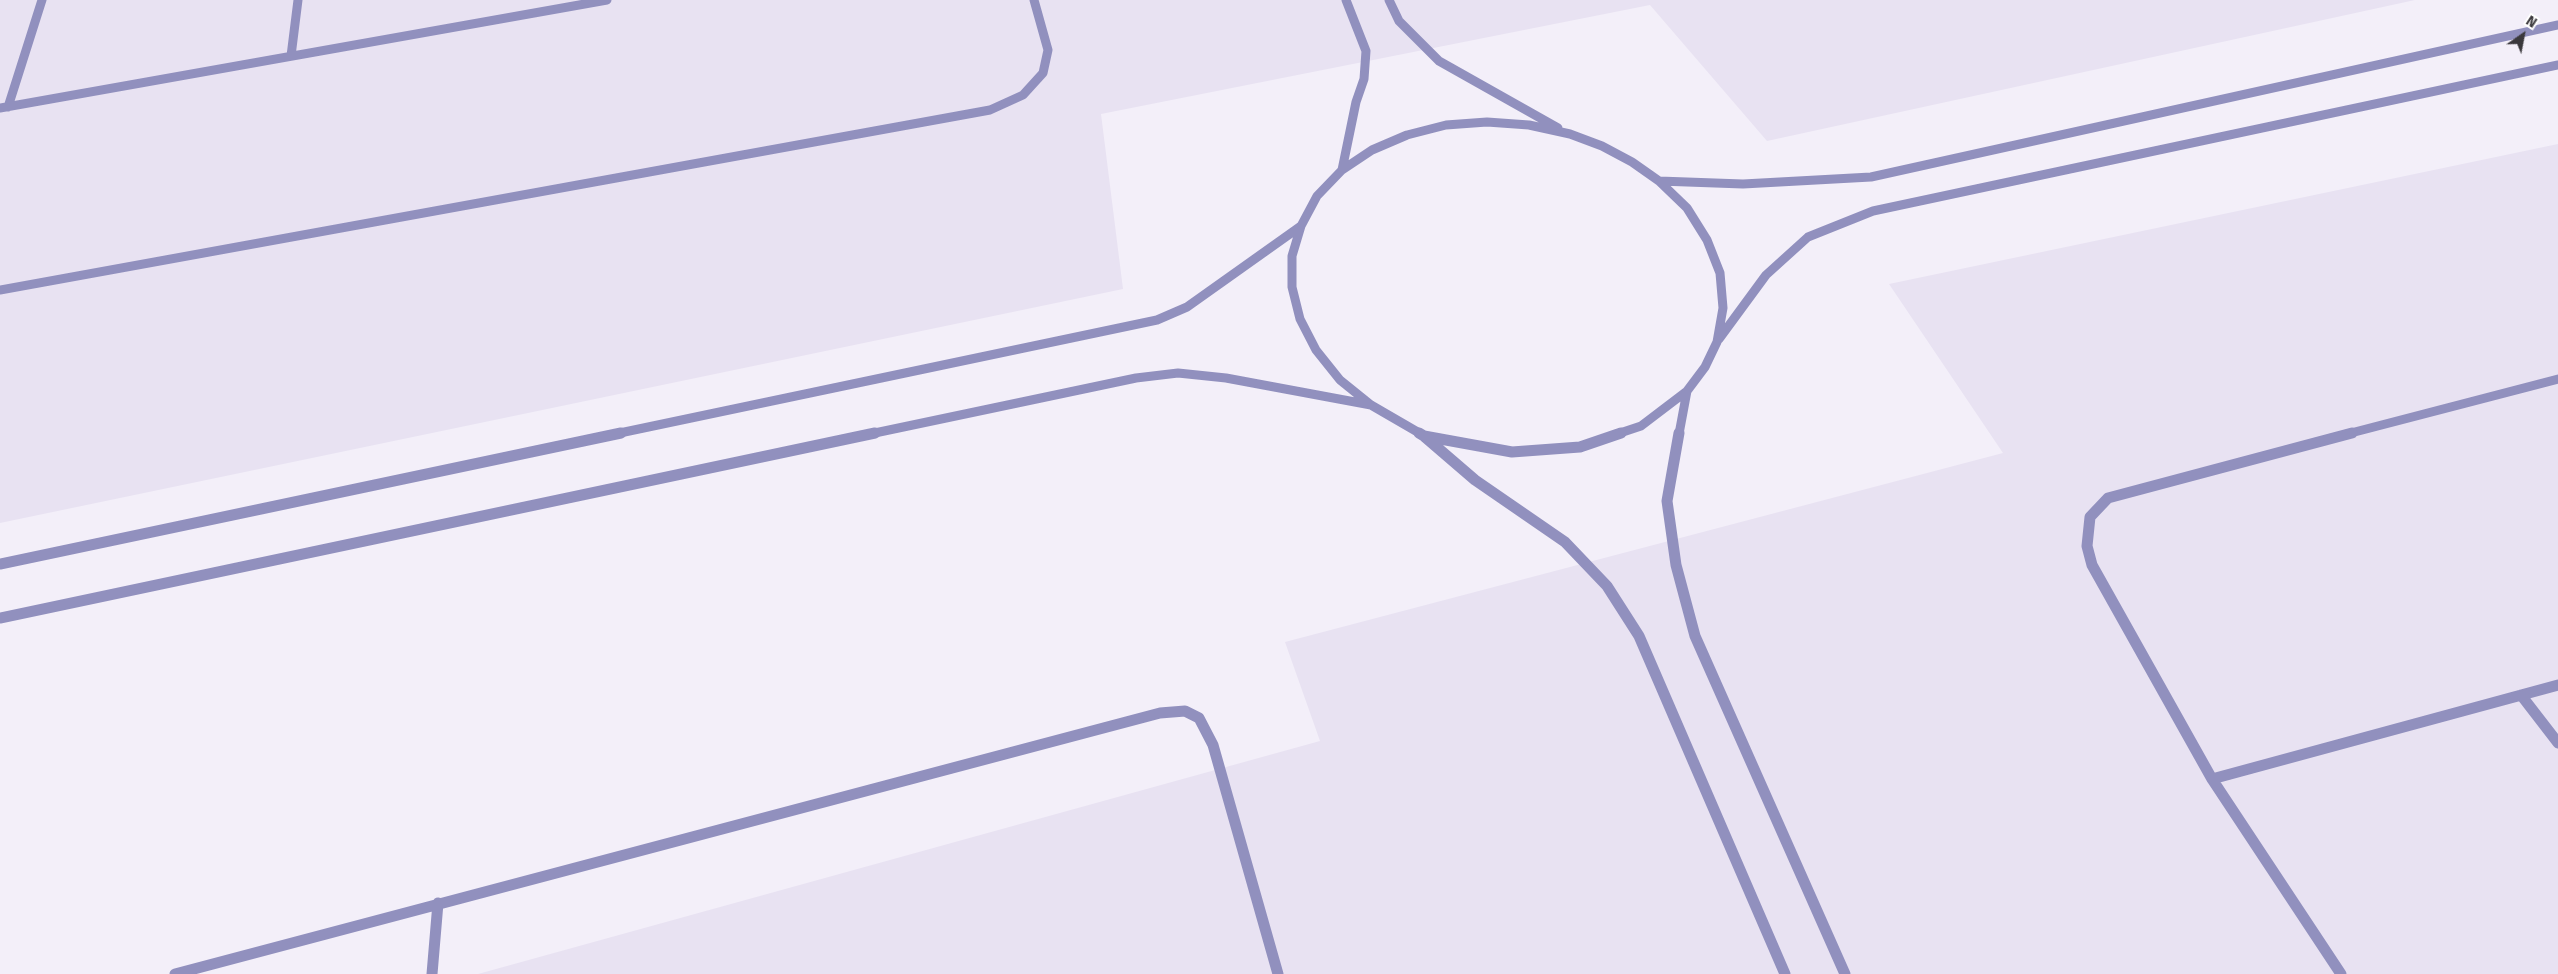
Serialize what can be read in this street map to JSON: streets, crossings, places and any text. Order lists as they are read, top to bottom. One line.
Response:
{"north":"top right"}
